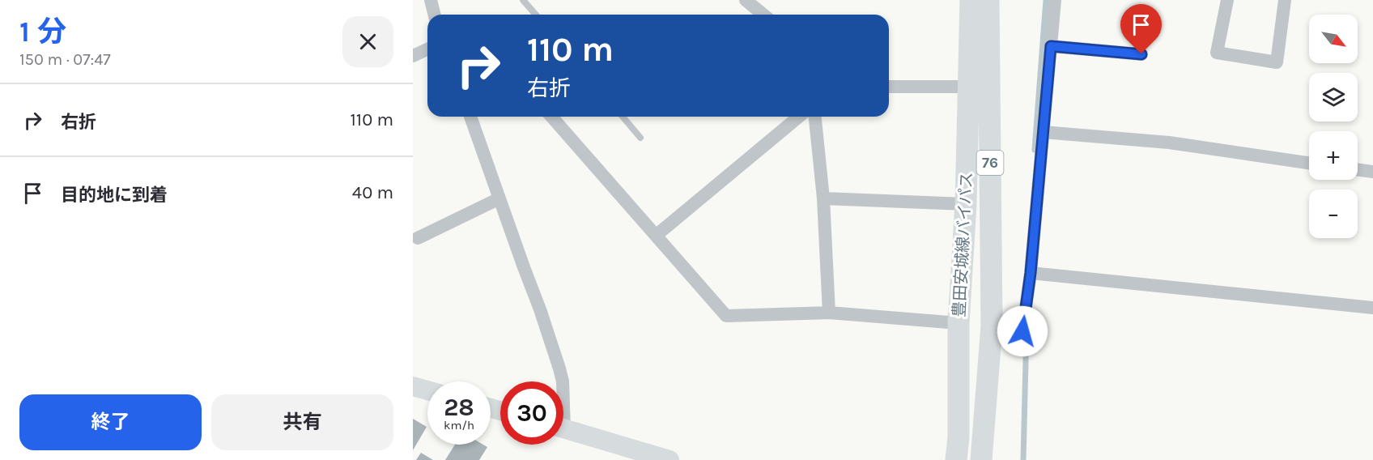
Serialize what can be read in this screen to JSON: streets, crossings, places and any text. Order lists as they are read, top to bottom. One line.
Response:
{"streets":{"main road":["76","豊田安城線バイパス"]},"north":"bottom right","page":{"heading":["1 分","150 m · 07:47"],"map_buttons":["+","−"],"turn":["110 m","右折"],"list":[{"name":"右折","value":"110 m"},{"name":"目的地に到着","value":"40 m"}],"speed":"28 km/h","limit":"30","buttons":["終了","共有"]}}
